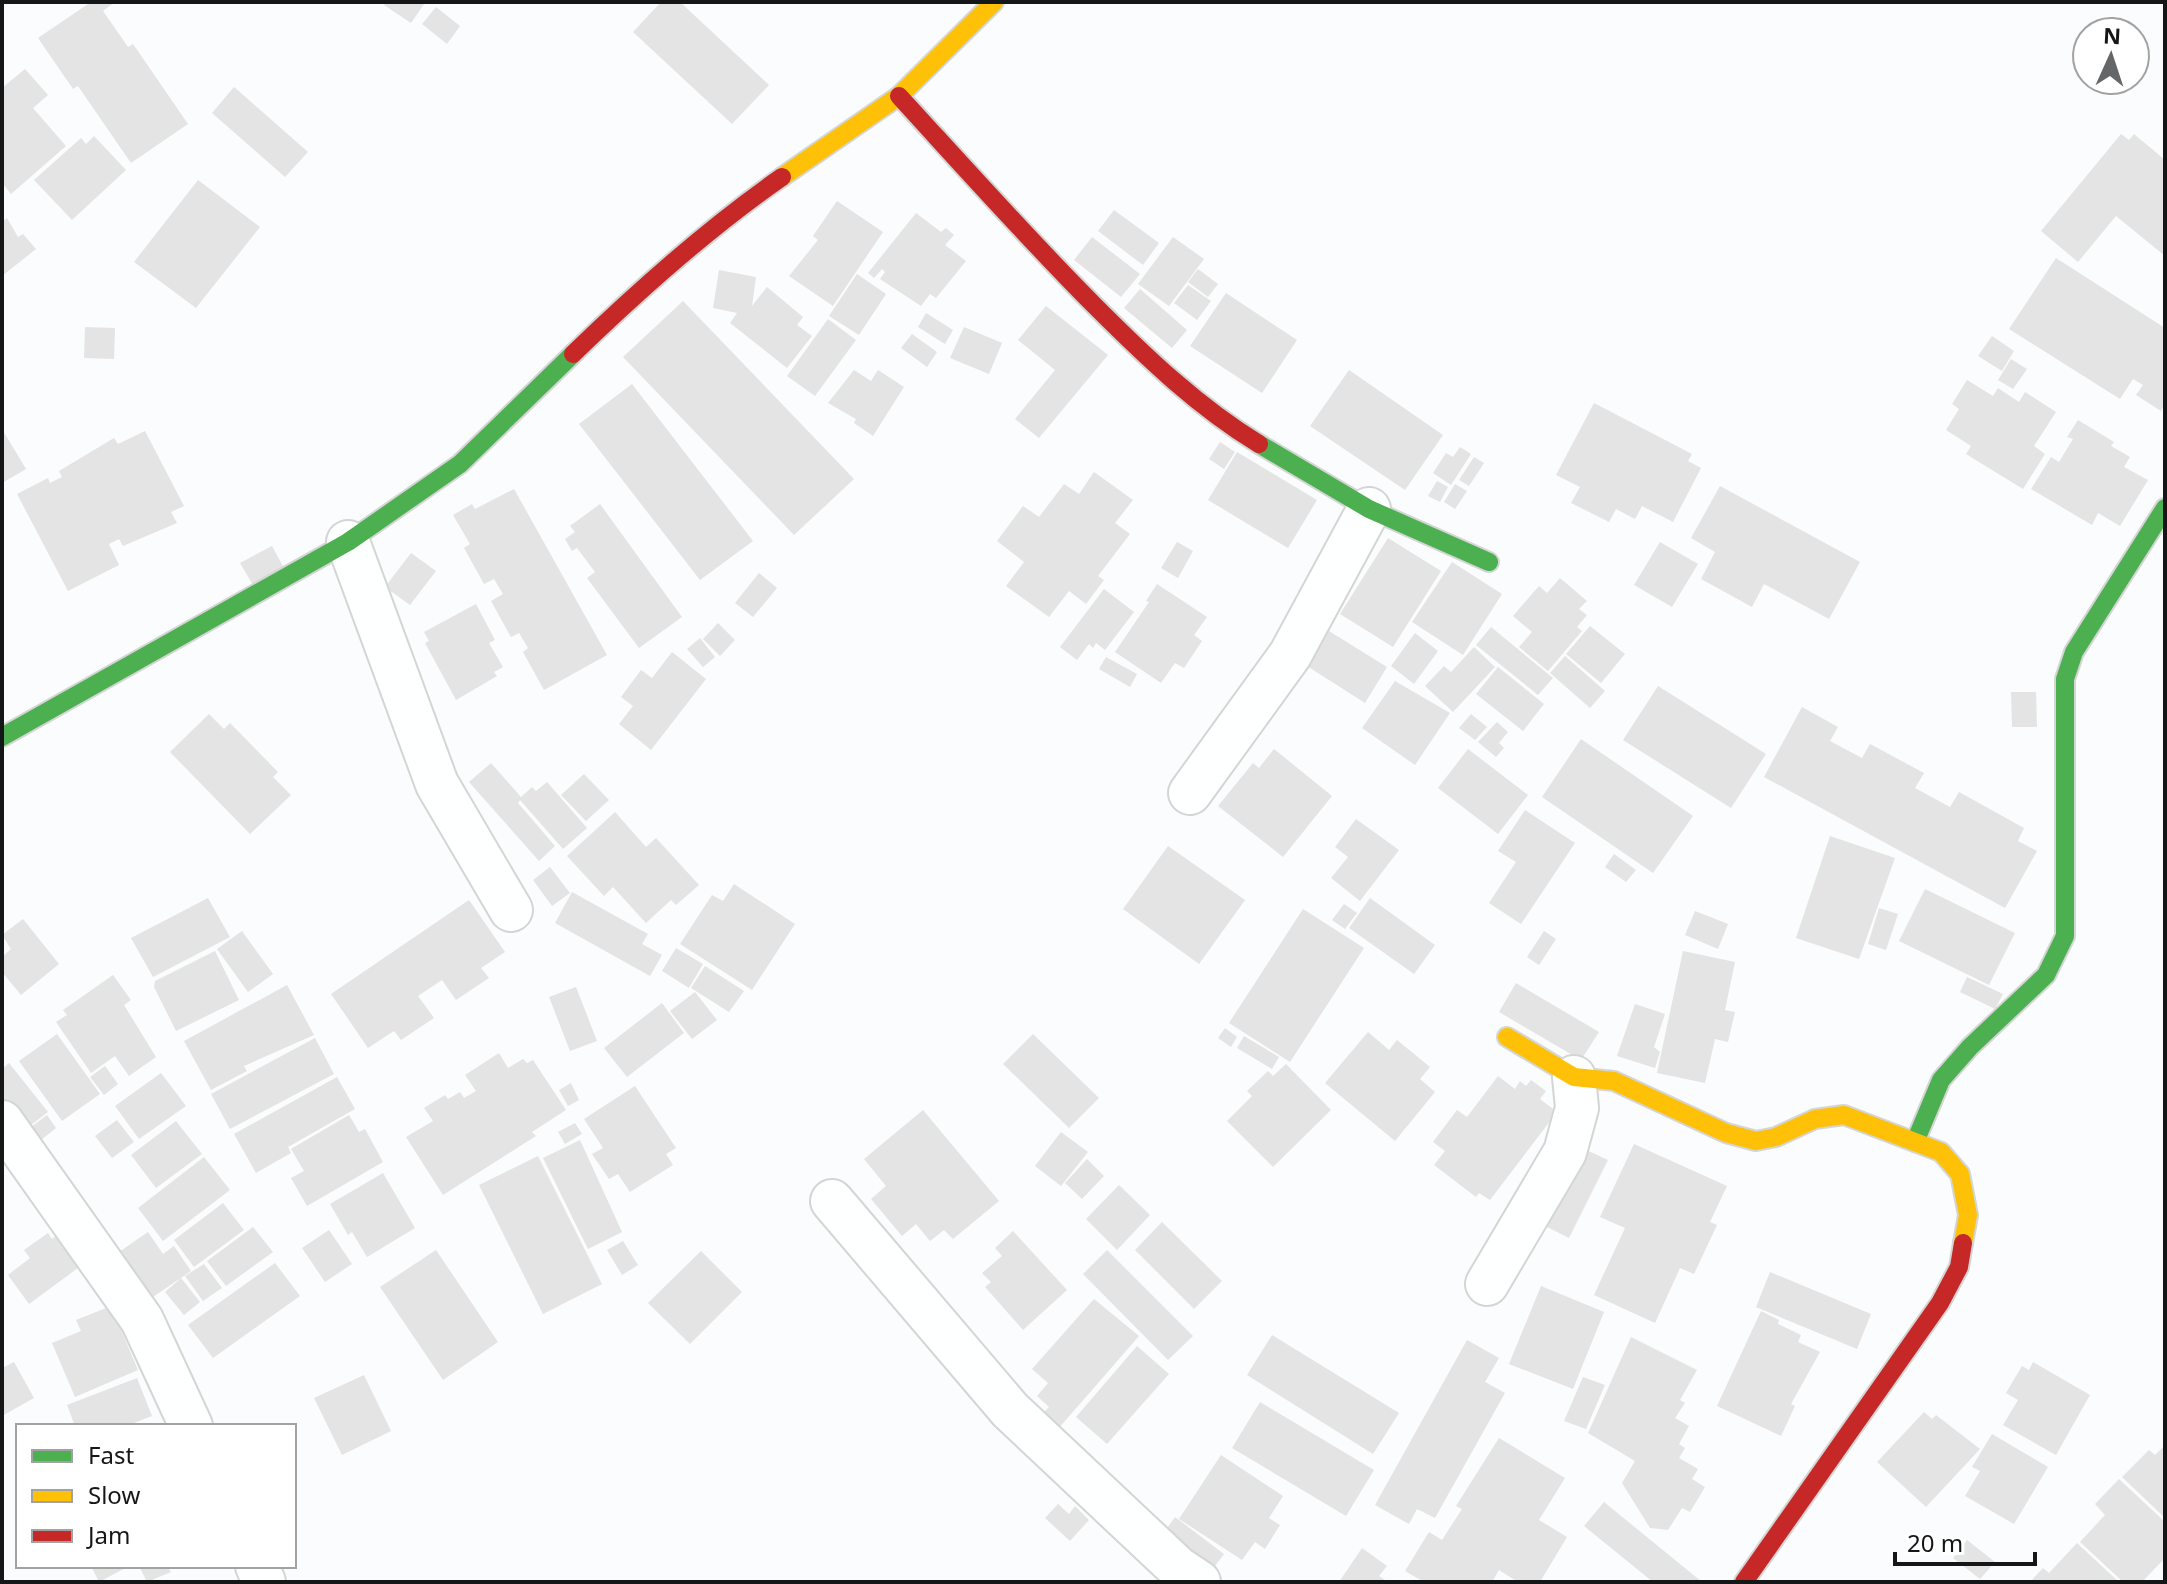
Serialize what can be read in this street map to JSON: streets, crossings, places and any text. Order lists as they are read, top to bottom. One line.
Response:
{"legend":["Fast","Slow","Jam"],"scale_bar":"20 m","north":"top"}
